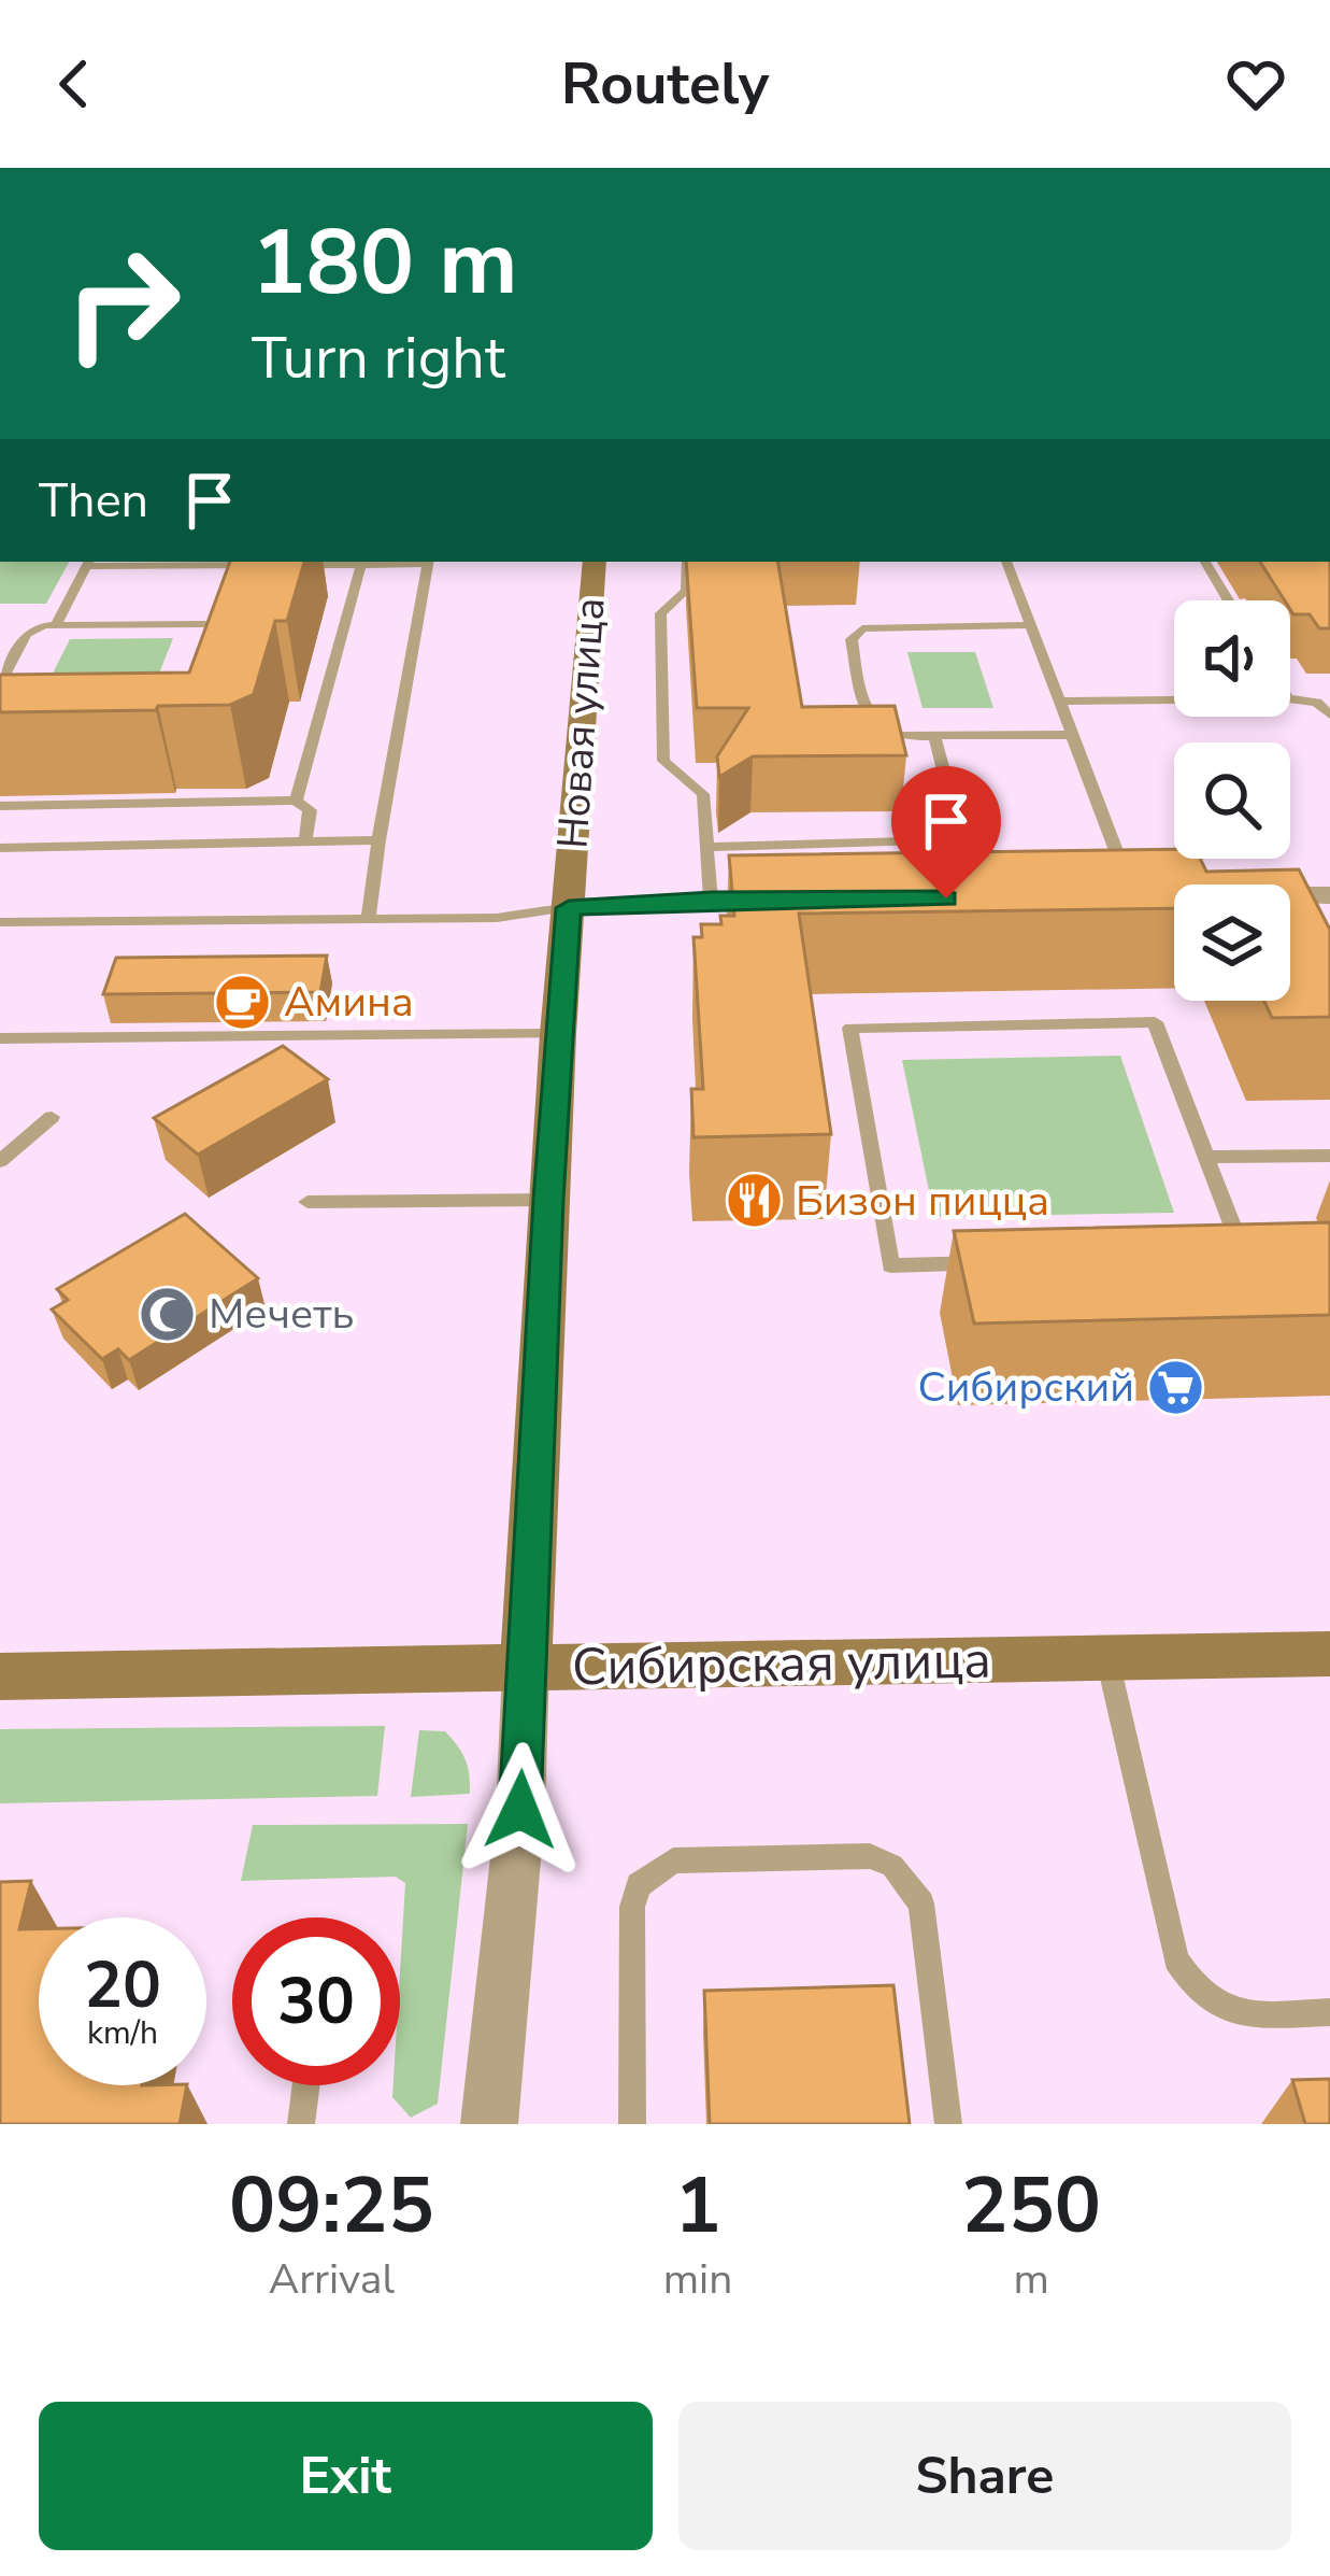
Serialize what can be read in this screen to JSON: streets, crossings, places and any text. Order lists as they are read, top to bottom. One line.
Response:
{"streets":{"main road":["Новая улица","Сибирская улица"]},"crossings":[["Новая улица","Сибирская улица"]],"places":{"cafe":["Амина"],"restaurant":["Бизон пицца"],"mosque":["Мечеть"],"supermarket":["Сибирский"]},"page":{"header":"Routely","turn":["180 m","Turn right"],"then":"Then","speed":"20 km/h","limit":"30","eta":["09:25","Arrival","1","min","250","m"],"buttons":["Exit","Share"]}}
